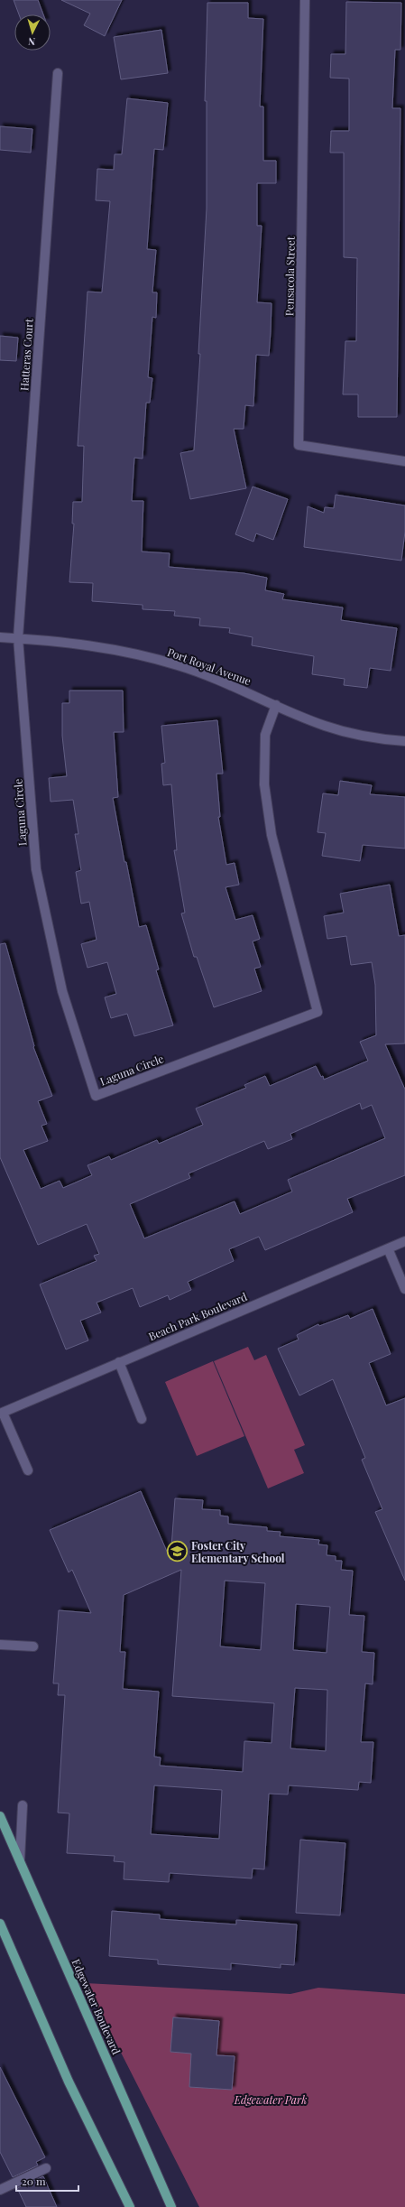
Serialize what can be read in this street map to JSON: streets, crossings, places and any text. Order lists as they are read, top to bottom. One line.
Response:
{"streets":{"main road":["Edgewater Boulevard"],"street":["Pensacola Street","Hatteras Court","Port Royal Avenue","Laguna Circle","Beach Park Boulevard"]},"crossings":[["Hatteras Court","Port Royal Avenue"],["Hatteras Court","Laguna Circle"],["Port Royal Avenue","Laguna Circle"]],"parks":["Edgewater Park"],"places":{"school or university":["Foster City Elementary School"]},"scale_bar":"20 m","north":"bottom"}
